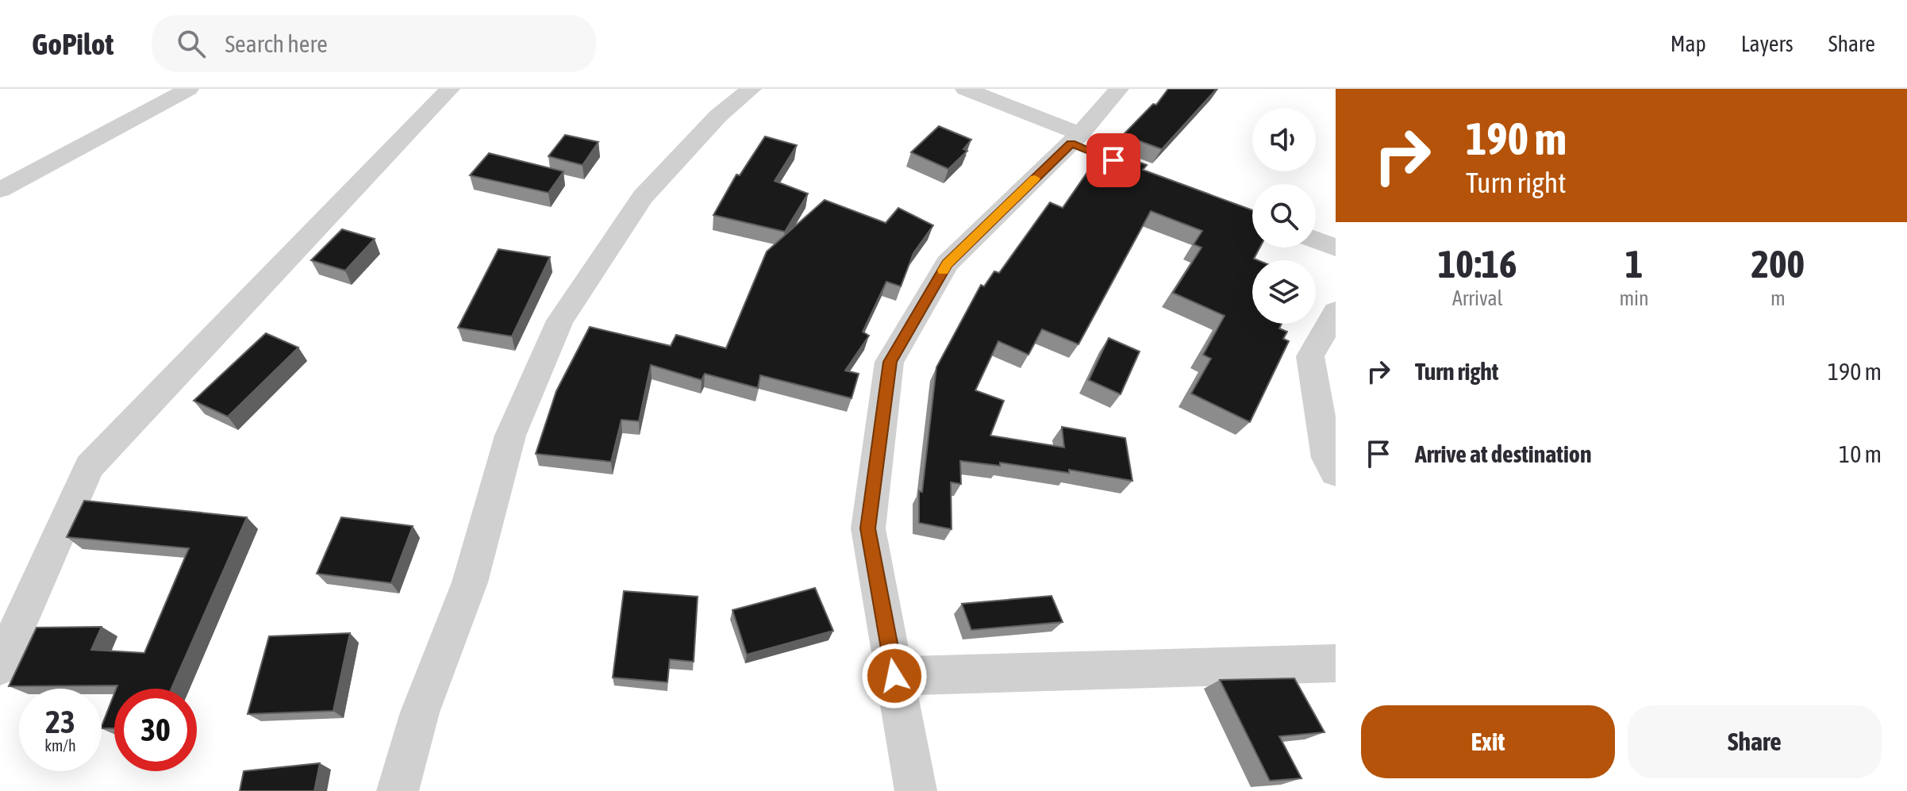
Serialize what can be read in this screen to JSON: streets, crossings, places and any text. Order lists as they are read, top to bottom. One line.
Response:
{"page":{"header":"GoPilot","search":"Search here","nav":["Map","Layers","Share"],"turn":["190 m","Turn right"],"eta":["10:16","Arrival","1","min","200","m"],"list":[{"name":"Turn right","value":"190 m"},{"name":"Arrive at destination","value":"10 m"}],"speed":"23 km/h","limit":"30","buttons":["Exit","Share"]}}
